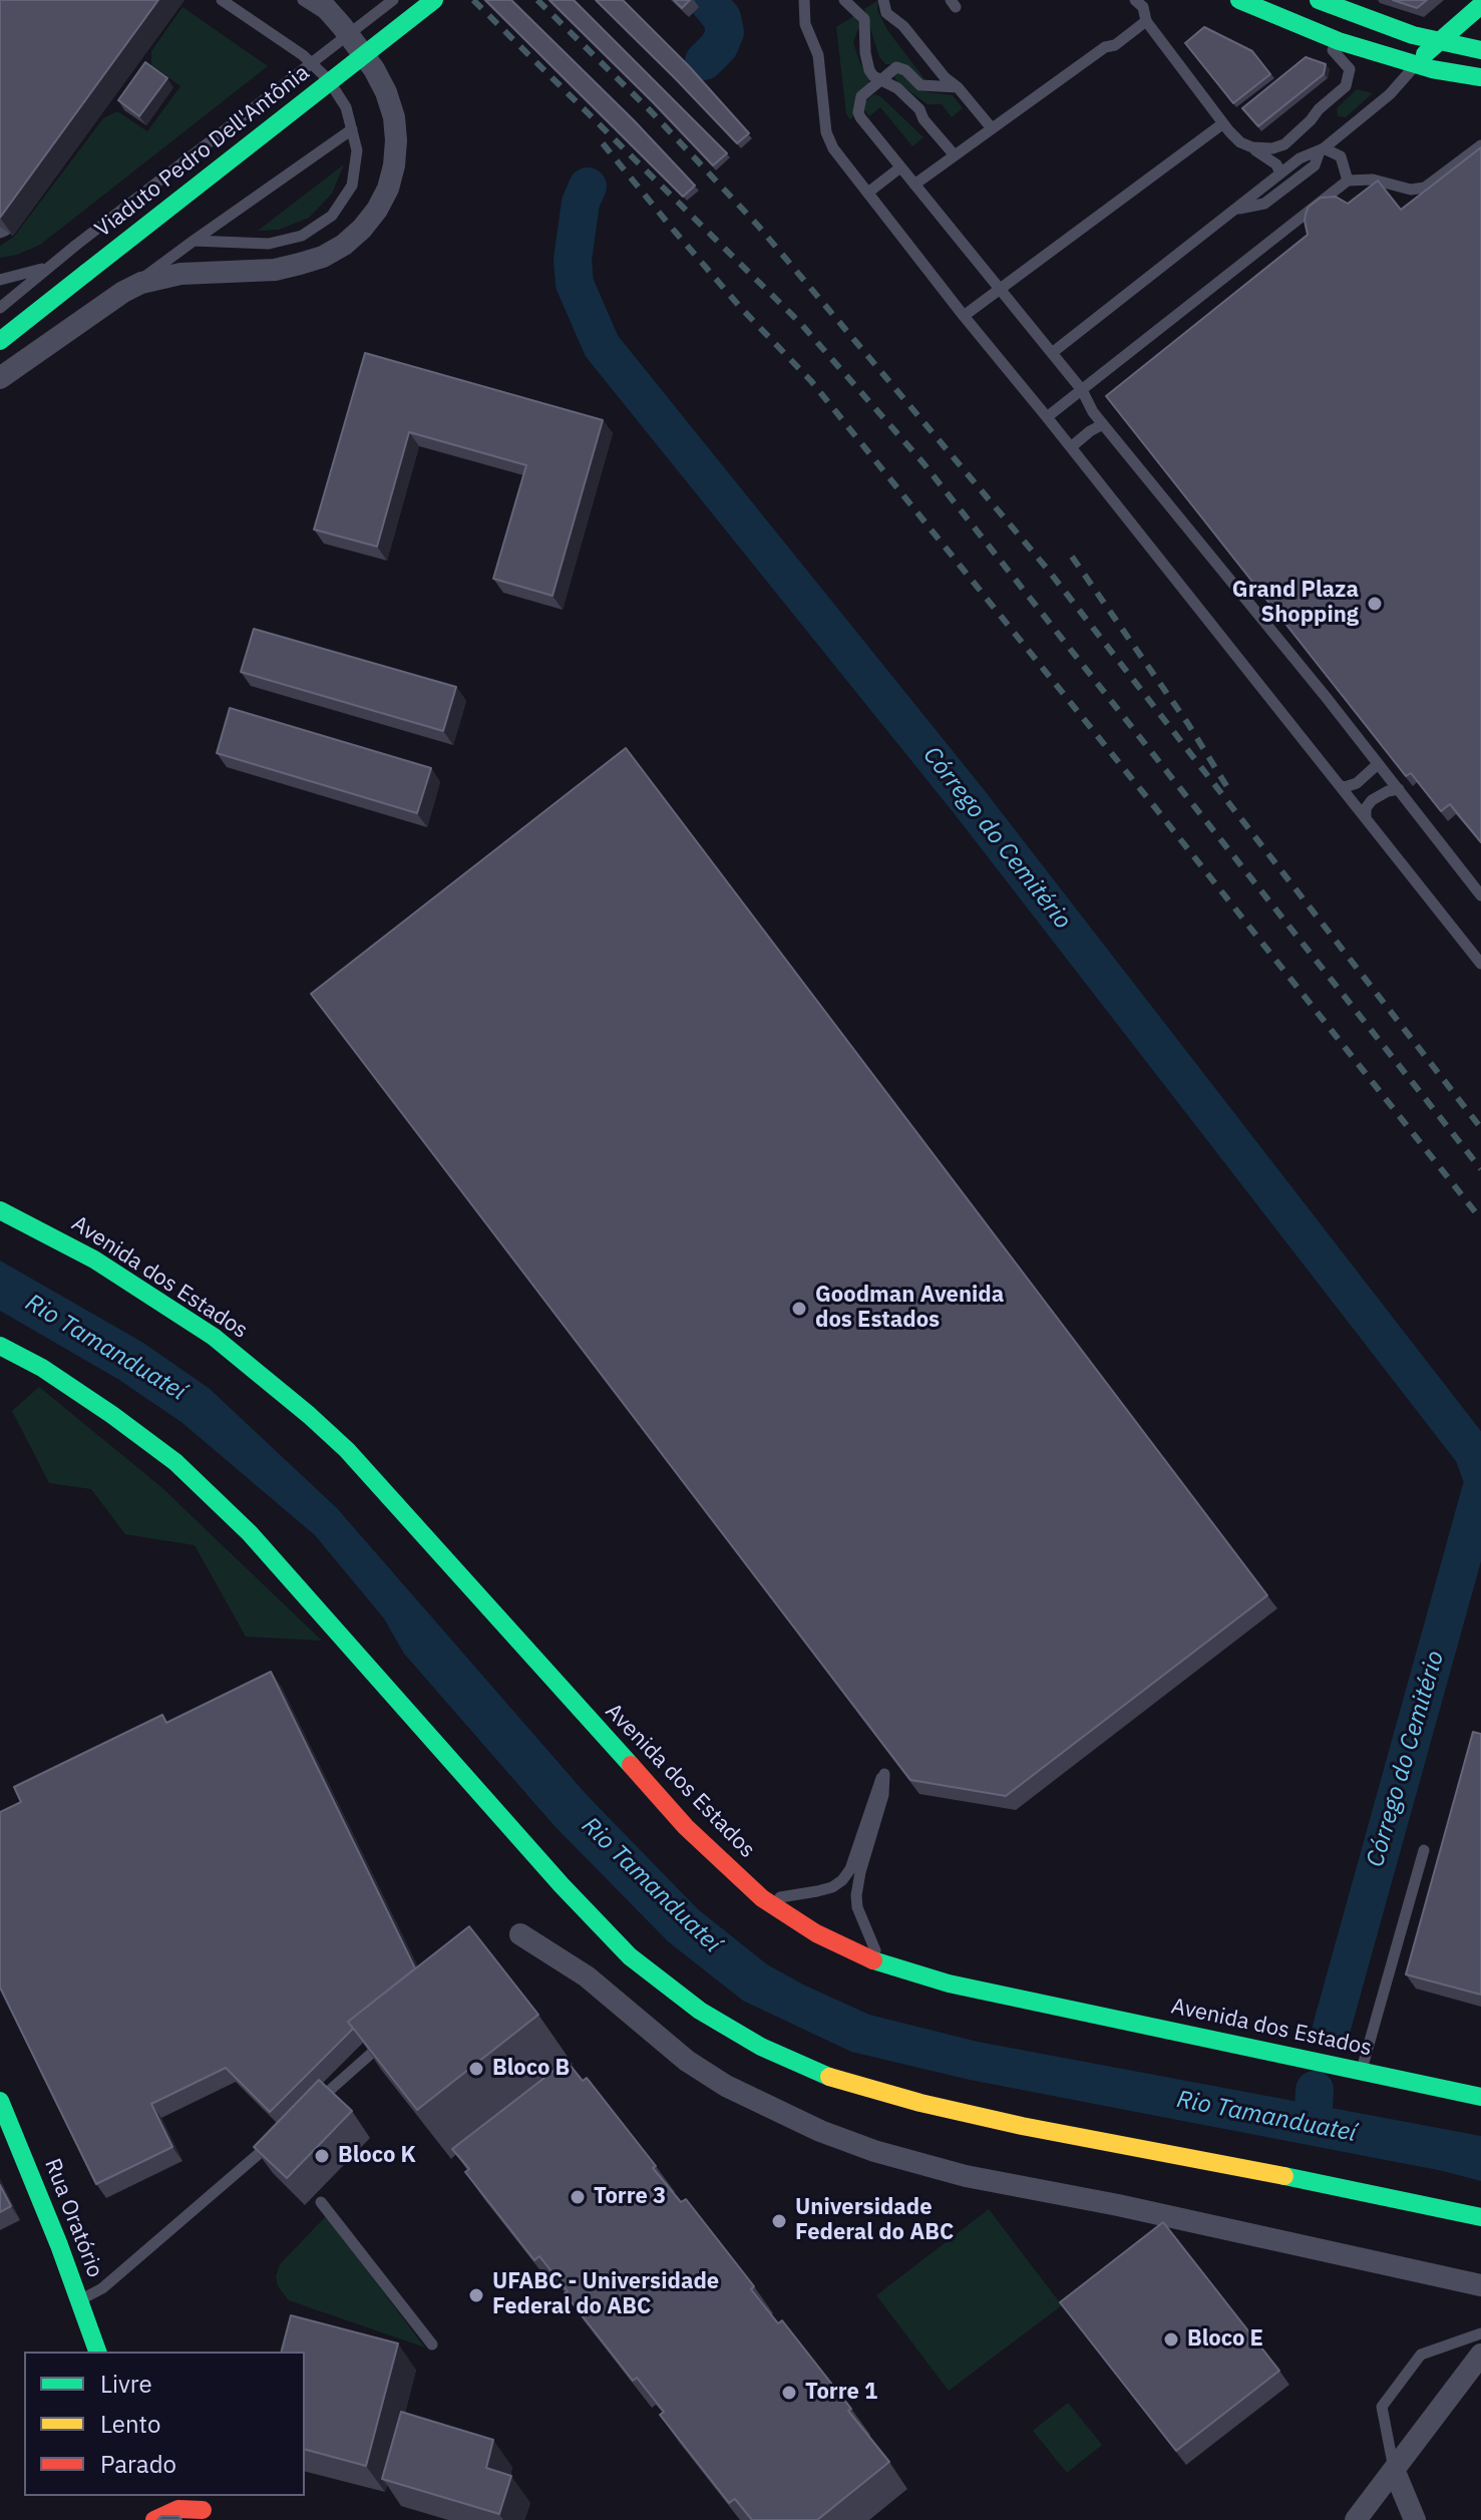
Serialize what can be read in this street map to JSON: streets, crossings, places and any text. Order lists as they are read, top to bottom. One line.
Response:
{"streets":{"main road":["Viaduto Pedro Dell'Antônia","Avenida dos Estados","Rua Oratório"]},"water":["Córrego do Cemitério","Rio Tamanduateí"],"places":["Grand Plaza Shopping","Goodman Avenida dos Estados","Bloco B","Bloco K","Torre 3","Universidade Federal do ABC","UFABC - Universidade Federal do ABC","Bloco E","Torre 1"],"legend":["Livre","Lento","Parado"]}
